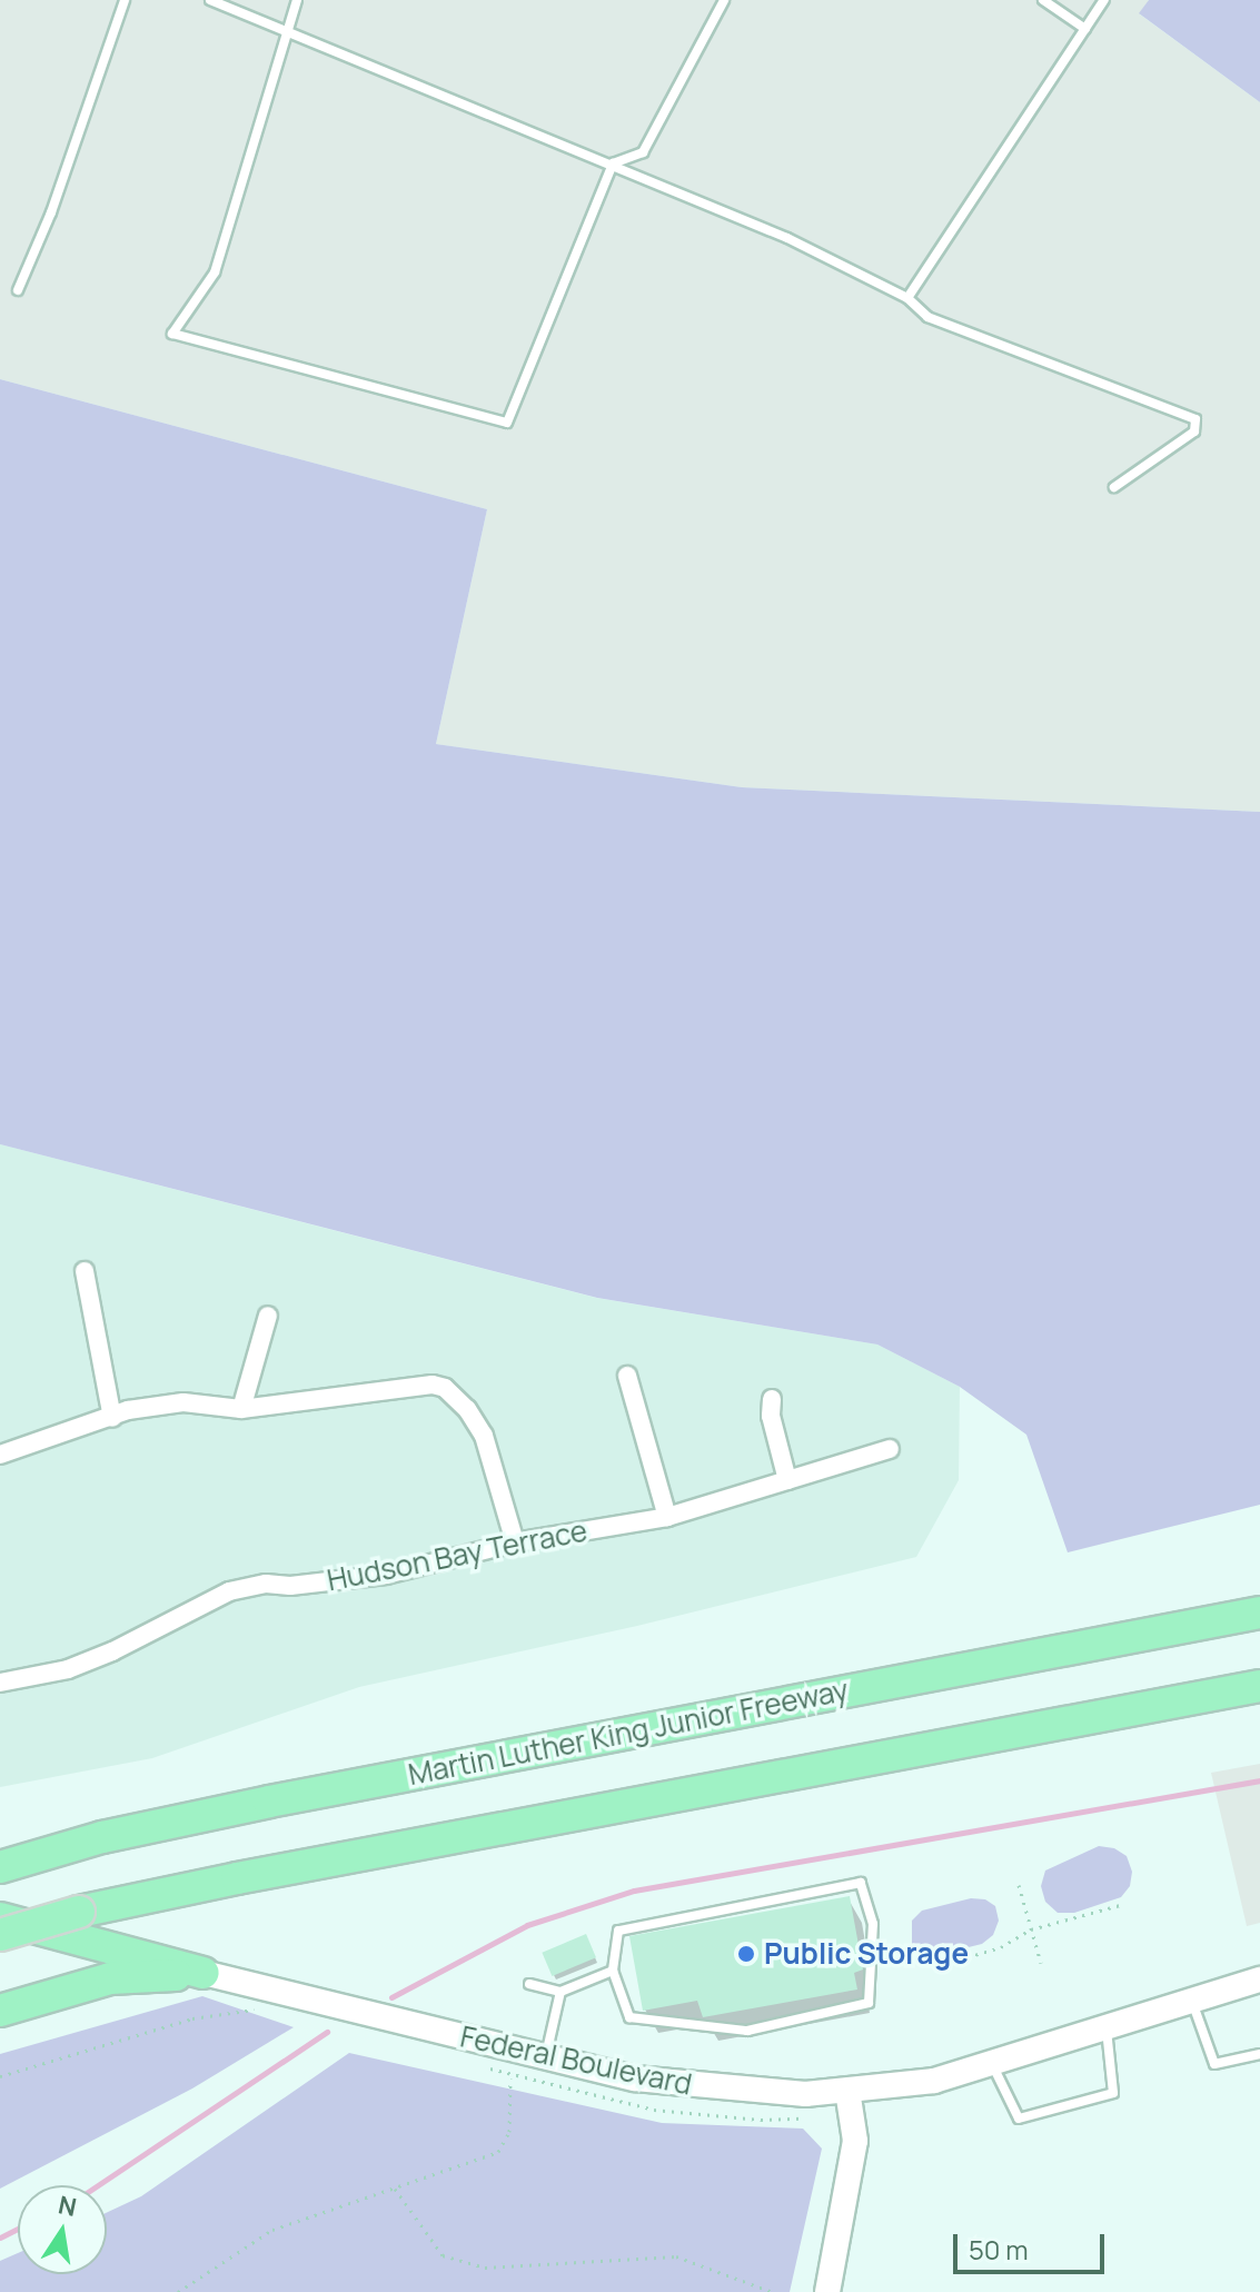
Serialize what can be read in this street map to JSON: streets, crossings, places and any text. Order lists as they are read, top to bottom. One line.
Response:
{"streets":{"highway":["Martin Luther King Junior Freeway"],"main road":["Federal Boulevard"],"street":["Hudson Bay Terrace"]},"places":["Public Storage"],"scale_bar":"50 m","north":"top"}
